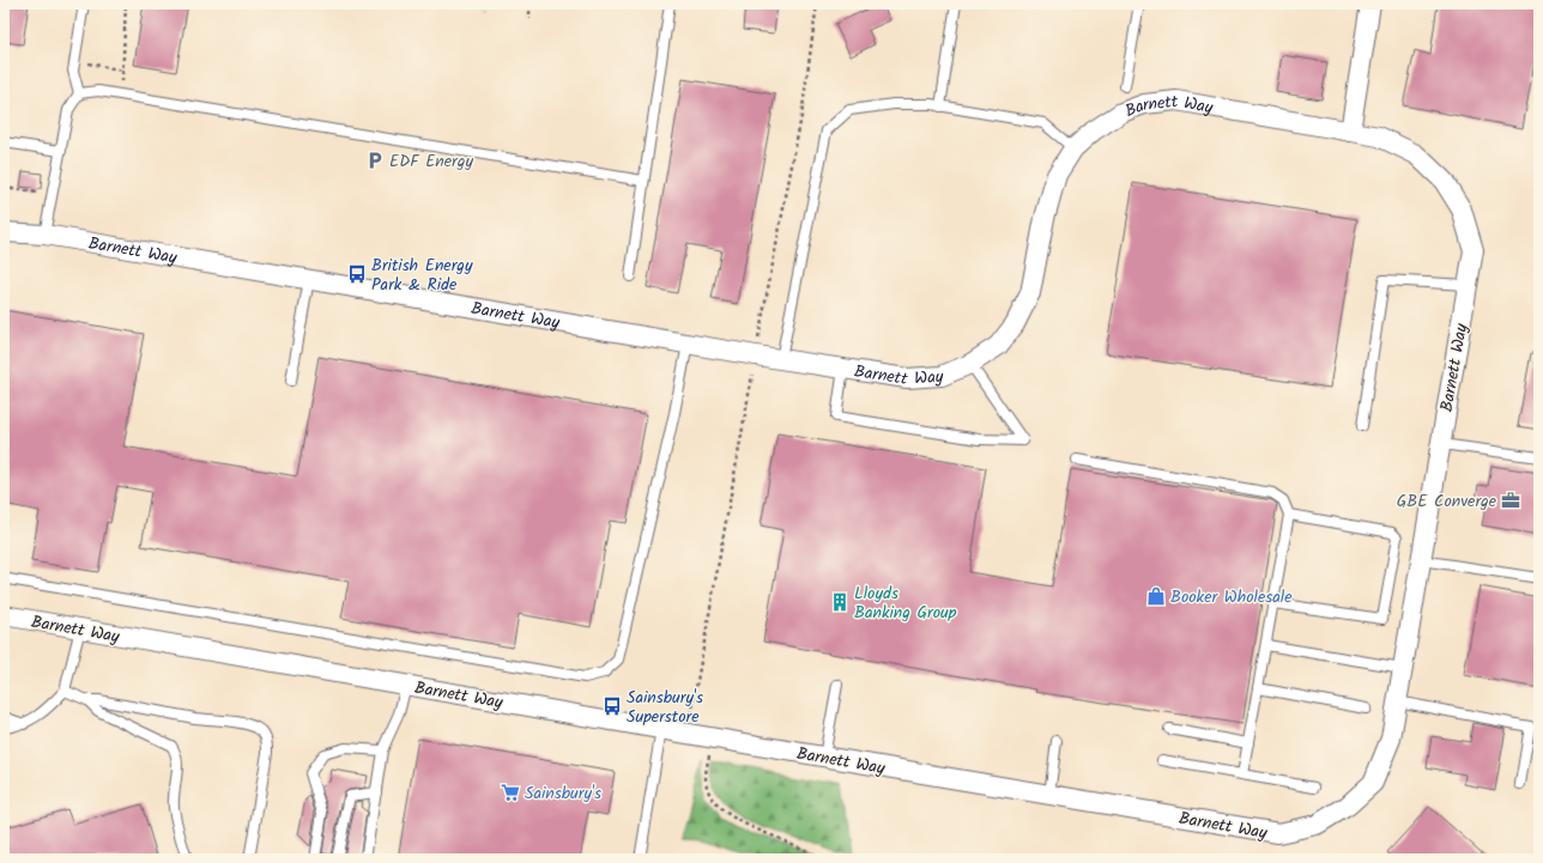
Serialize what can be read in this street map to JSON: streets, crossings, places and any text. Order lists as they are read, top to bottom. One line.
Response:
{"streets":{"street":["Barnett Way"]},"places":{"parking":["EDF Energy"],"bus stop":["British Energy Park & Ride","Sainsbury's Superstore"],"office":["GBE Converge"],"shop":["Booker Wholesale"],"building":["Lloyds Banking Group"],"supermarket":["Sainsbury's"]}}
